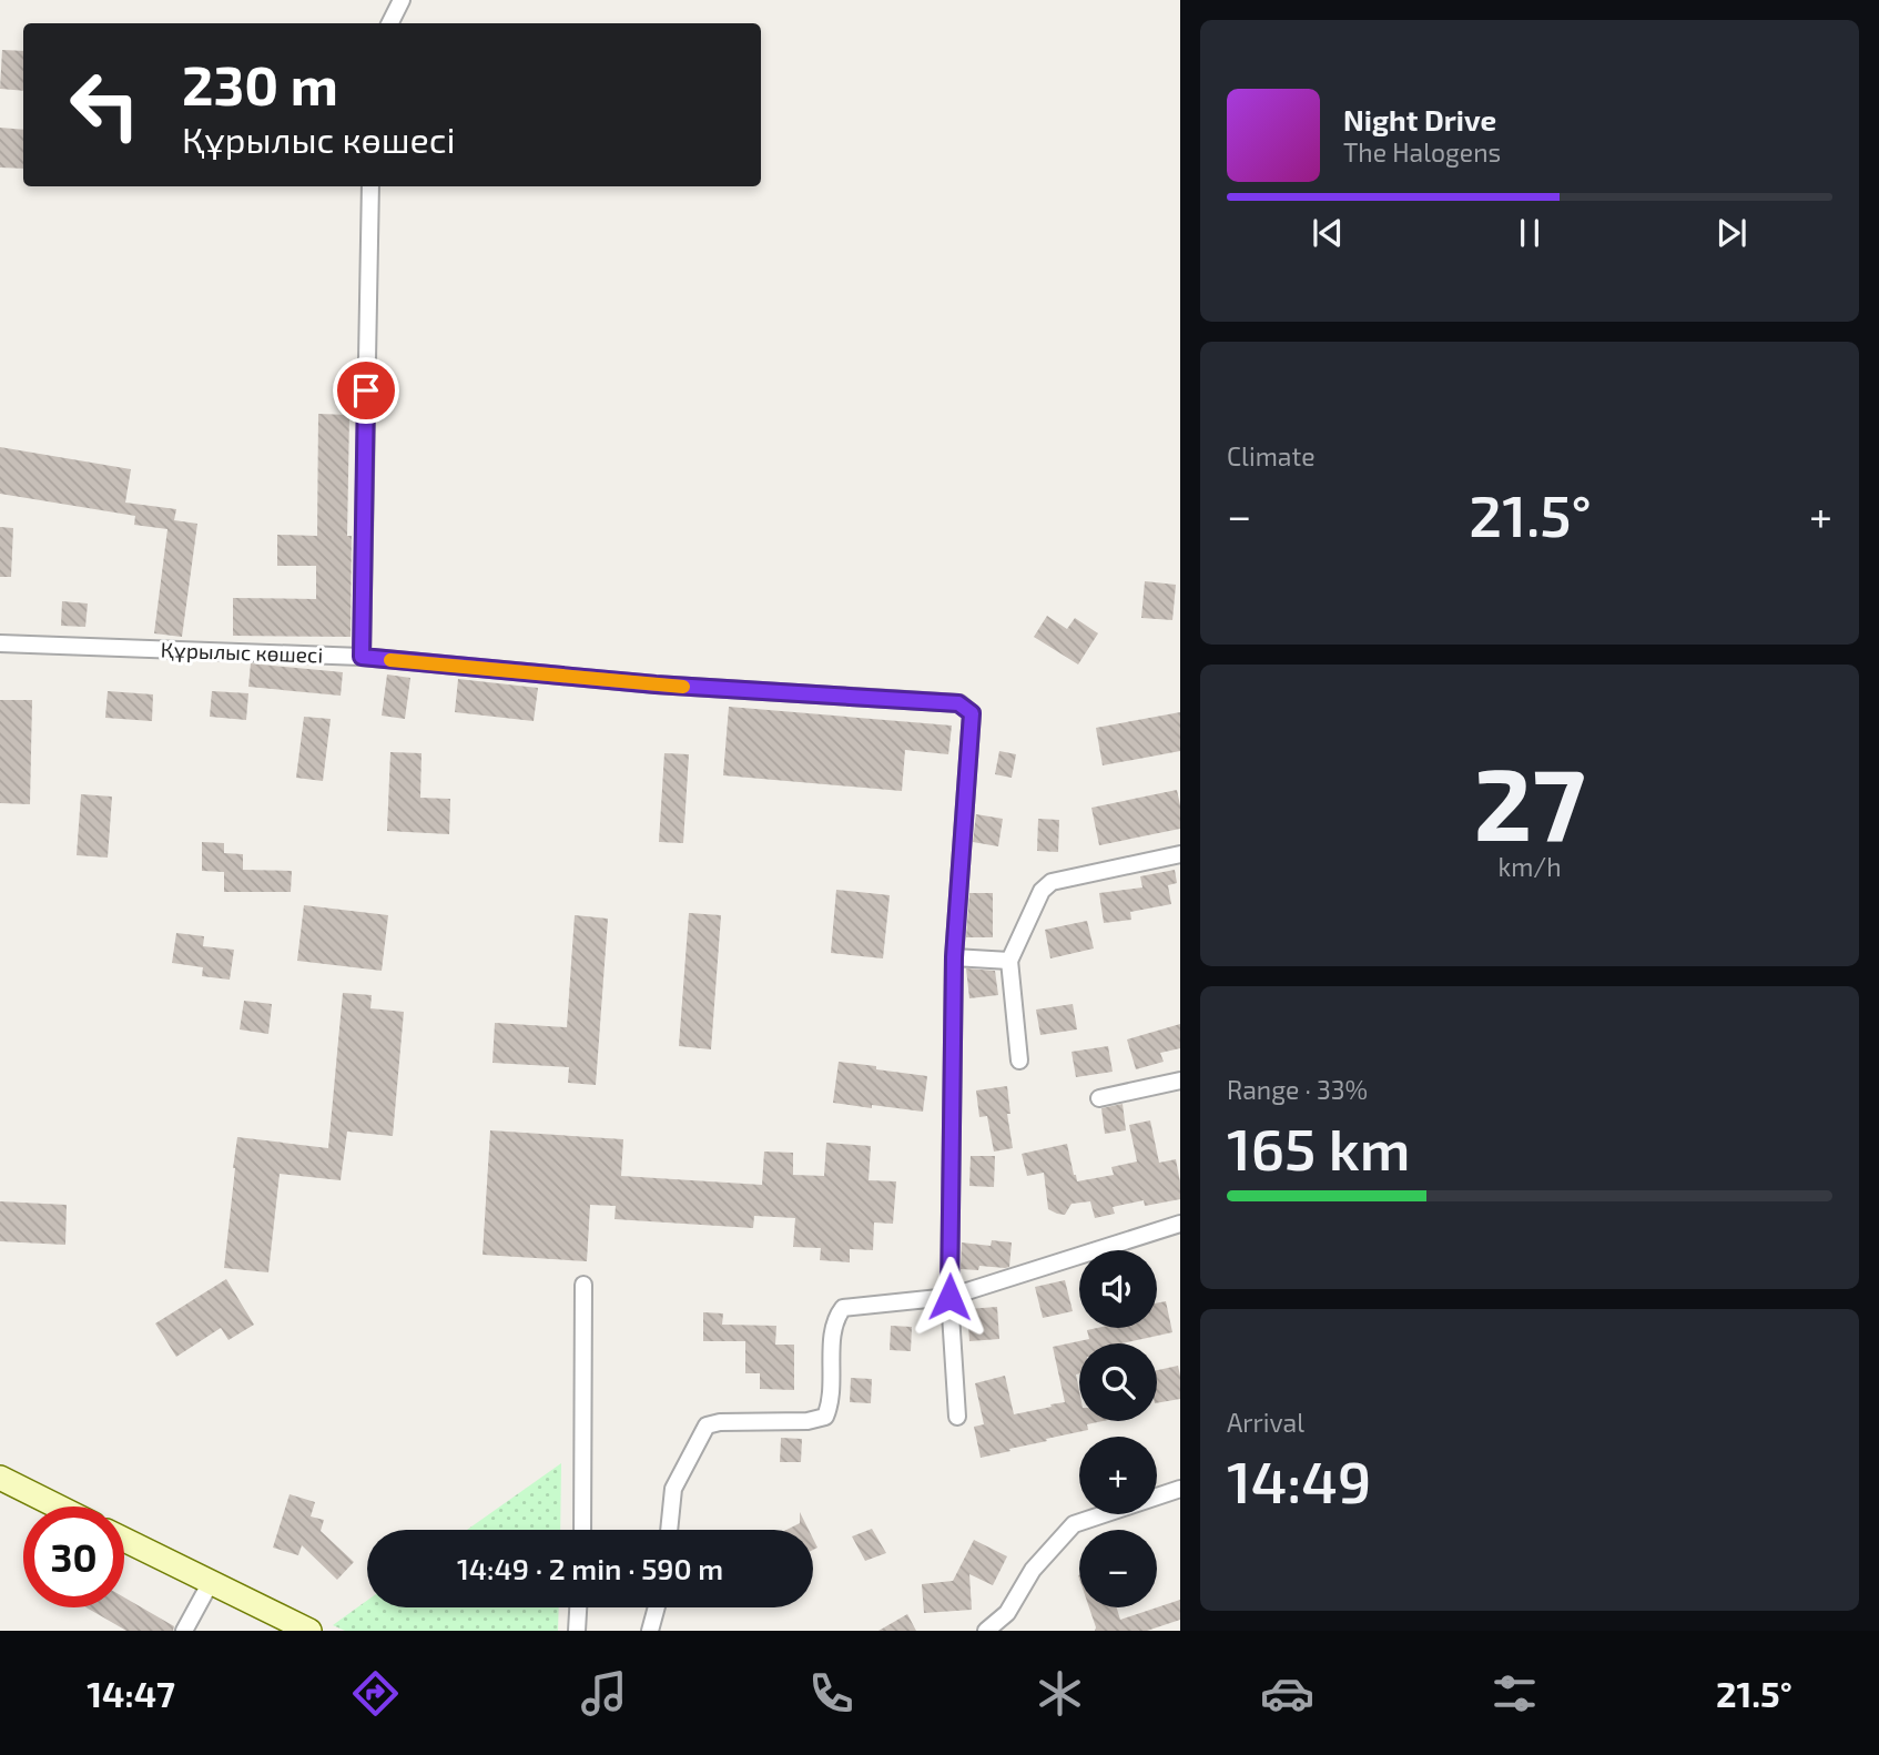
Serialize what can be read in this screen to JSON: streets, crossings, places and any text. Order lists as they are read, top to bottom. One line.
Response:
{"streets":{"street":["Құрылыс көшесі"]},"page":{"turn":["230 m","Құрылыс көшесі"],"song":["Night Drive","The Halogens"],"tile":["Climate",["27","km/h"],["Range · 33%","165 km"],["Arrival","14:49"]],"heat":["−","21.5°","+"],"map_buttons":["+","−"],"limit":"30","trip":"14:49 · 2 min · 590 m","tabs":["14:47","21.5°"]}}
